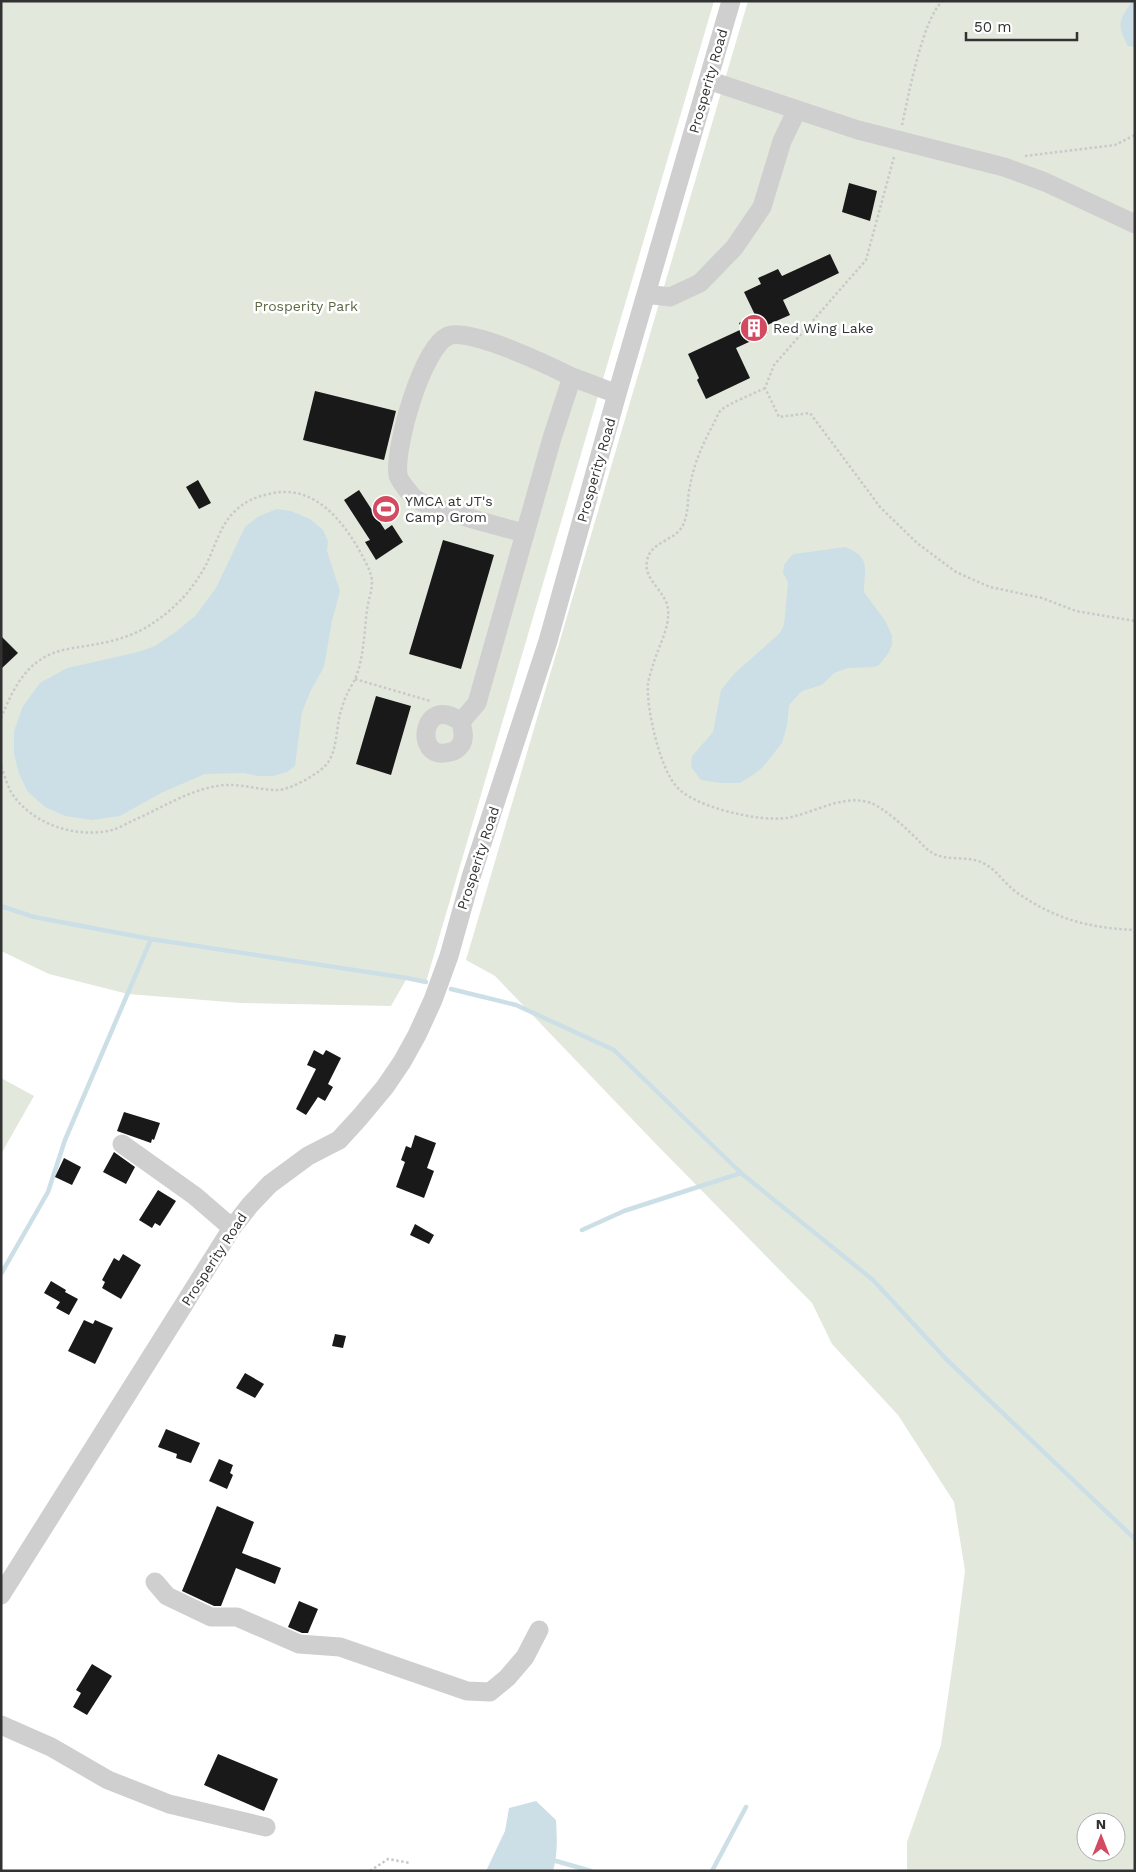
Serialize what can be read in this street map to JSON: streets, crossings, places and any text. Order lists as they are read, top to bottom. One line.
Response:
{"streets":{"street":["Prosperity Road"]},"parks":["Prosperity Park"],"places":{"building":["Red Wing Lake"],"sports":["YMCA at JT's Camp Grom"]},"scale_bar":"50 m","north":"top"}
